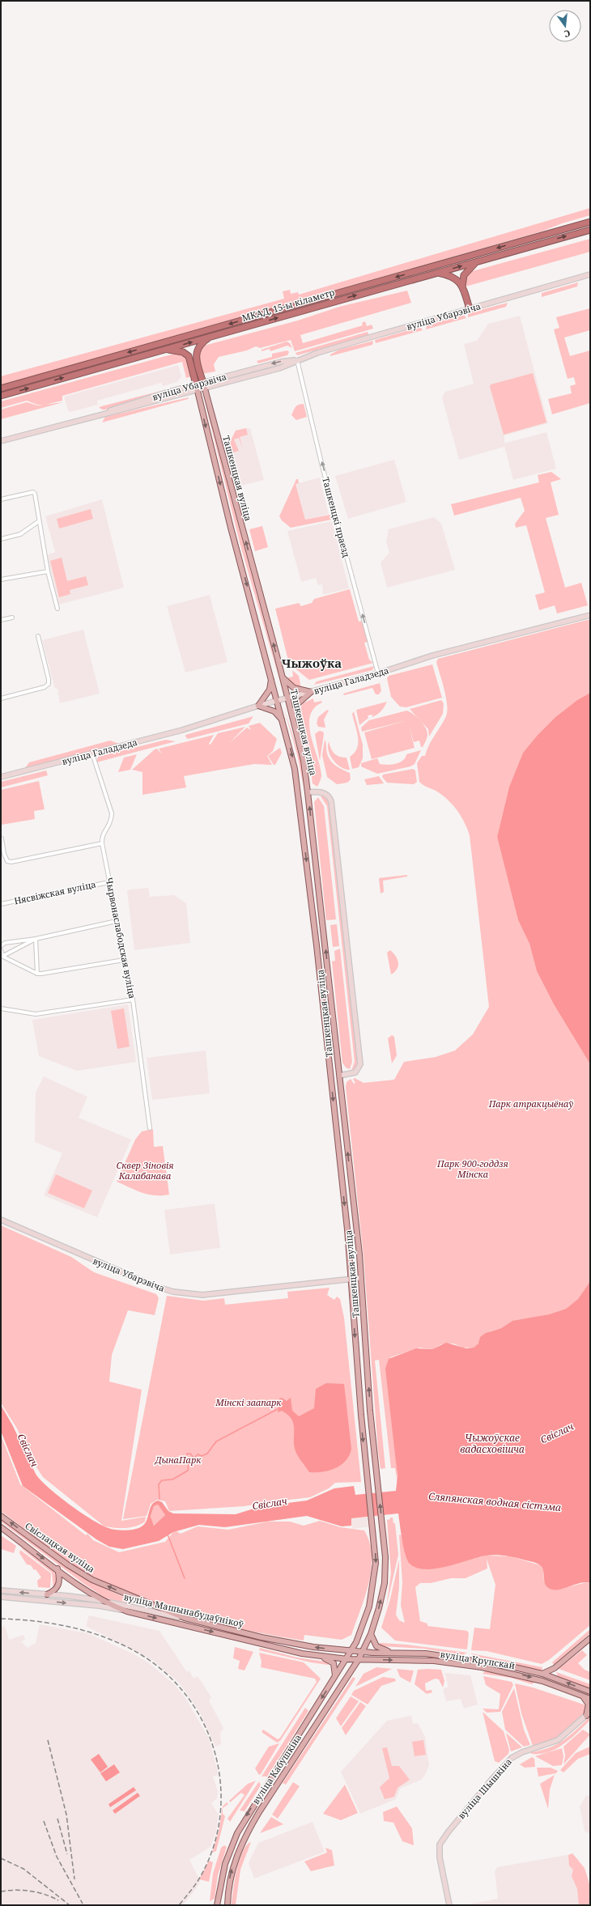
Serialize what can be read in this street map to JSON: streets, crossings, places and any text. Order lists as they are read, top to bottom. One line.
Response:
{"streets":{"highway":["МКАД, 15-ы кіламетр"],"main road":["вуліца Убарэвіча","Ташкенцкая вуліца","вуліца Галадзеда","Свіслацкая вуліца","вуліца Машынабудаўнікоў","вуліца Крупскай","вуліца Кабушкіна","вуліца Шышкіна"],"street":["Ташкенцкі праезд","Нясвіжская вуліца","Чырвонаслабодская вуліца"]},"crossings":[["вуліца Убарэвіча","Ташкенцкая вуліца"],["вуліца Убарэвіча","Ташкенцкі праезд"],["Ташкенцкая вуліца","вуліца Галадзеда"],["Ташкенцкая вуліца","вуліца Машынабудаўнікоў"],["Ташкенцкая вуліца","вуліца Крупскай"],["Ташкенцкая вуліца","вуліца Кабушкіна"],["Ташкенцкі праезд","вуліца Галадзеда"],["вуліца Галадзеда","Чырвонаслабодская вуліца"],["Нясвіжская вуліца","Чырвонаслабодская вуліца"],["Свіслацкая вуліца","вуліца Машынабудаўнікоў"],["вуліца Машынабудаўнікоў","вуліца Крупскай"],["вуліца Машынабудаўнікоў","вуліца Кабушкіна"],["вуліца Крупскай","вуліца Кабушкіна"]],"one_way":["Ташкенцкі праезд"],"districts":["Чыжоўка"],"water":["Свіслач","Чыжоўскае вадасховішча","Сляпянская водная сістэма"],"parks":["Парк атракцыёнаў","Парк 900-годдзя Мінска","Сквер Зіновія Калабанава","Мінскі заапарк","ДынаПарк"],"north":"bottom"}
